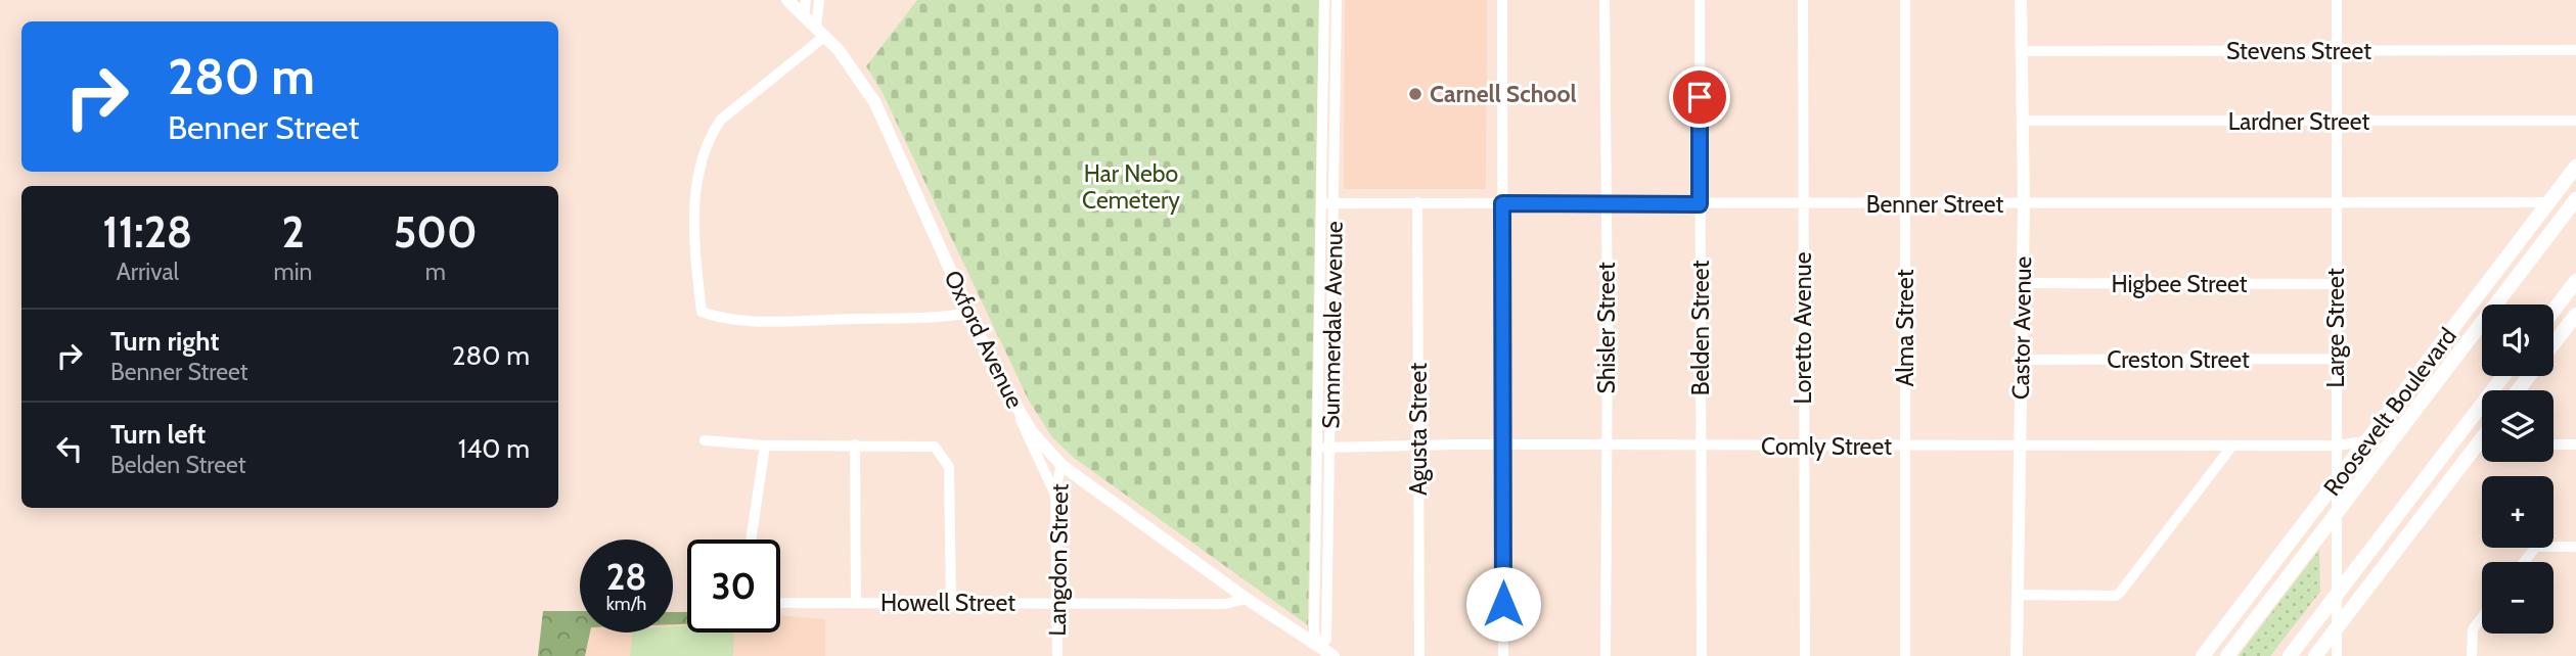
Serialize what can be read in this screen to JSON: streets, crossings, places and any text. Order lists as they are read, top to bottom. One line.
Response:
{"streets":{"highway":["Roosevelt Boulevard"],"main road":["Castor Avenue","Oxford Avenue"],"street":["Stevens Street","Lardner Street","Benner Street","Higbee Street","Summerdale Avenue","Shisler Street","Belden Street","Loretto Avenue","Alma Street","Large Street","Creston Street","Agusta Street","Comly Street","Langdon Street","Howell Street"]},"crossings":[["Stevens Street","Castor Avenue"],["Stevens Street","Large Street"],["Lardner Street","Castor Avenue"],["Lardner Street","Large Street"],["Benner Street","Summerdale Avenue"],["Benner Street","Shisler Street"],["Benner Street","Belden Street"],["Benner Street","Loretto Avenue"],["Benner Street","Alma Street"],["Benner Street","Castor Avenue"],["Benner Street","Large Street"],["Benner Street","Roosevelt Boulevard"],["Benner Street","Agusta Street"],["Higbee Street","Castor Avenue"],["Higbee Street","Large Street"],["Summerdale Avenue","Oxford Avenue"],["Summerdale Avenue","Comly Street"],["Shisler Street","Comly Street"],["Belden Street","Comly Street"],["Loretto Avenue","Comly Street"],["Alma Street","Comly Street"],["Castor Avenue","Creston Street"],["Castor Avenue","Comly Street"],["Large Street","Creston Street"],["Large Street","Roosevelt Boulevard"],["Large Street","Comly Street"],["Oxford Avenue","Langdon Street"],["Oxford Avenue","Howell Street"],["Roosevelt Boulevard","Comly Street"],["Agusta Street","Comly Street"],["Langdon Street","Howell Street"]],"parks":["Har Nebo Cemetery"],"places":["Carnell School"],"page":{"turn":["280 m","Benner Street"],"eta":["11:28","Arrival","2","min","500","m"],"map_buttons":["+","−"],"list":[{"name":"Turn right","note":"Benner Street","value":"280 m"},{"name":"Turn left","note":"Belden Street","value":"140 m"}],"speed":"28 km/h","limit":"30"}}
